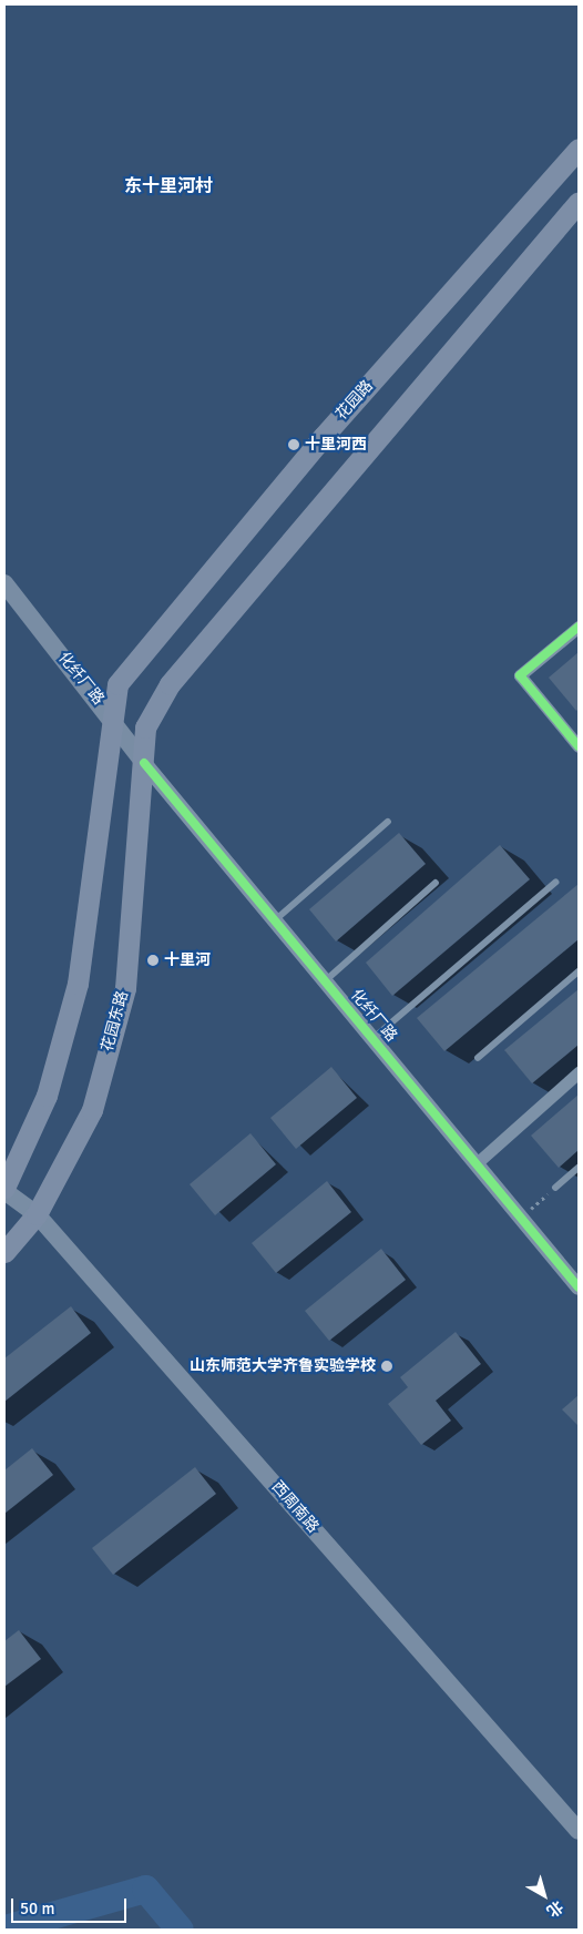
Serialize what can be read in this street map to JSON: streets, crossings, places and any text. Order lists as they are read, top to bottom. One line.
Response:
{"streets":{"main road":["花园路","化纤厂路","花园东路","西周南路"]},"crossings":[["花园路","化纤厂路"],["化纤厂路","花园东路"],["花园东路","西周南路"]],"districts":["东十里河村"],"places":["十里河西","十里河","山东师范大学齐鲁实验学校"],"scale_bar":"50 m","north":"bottom right"}
